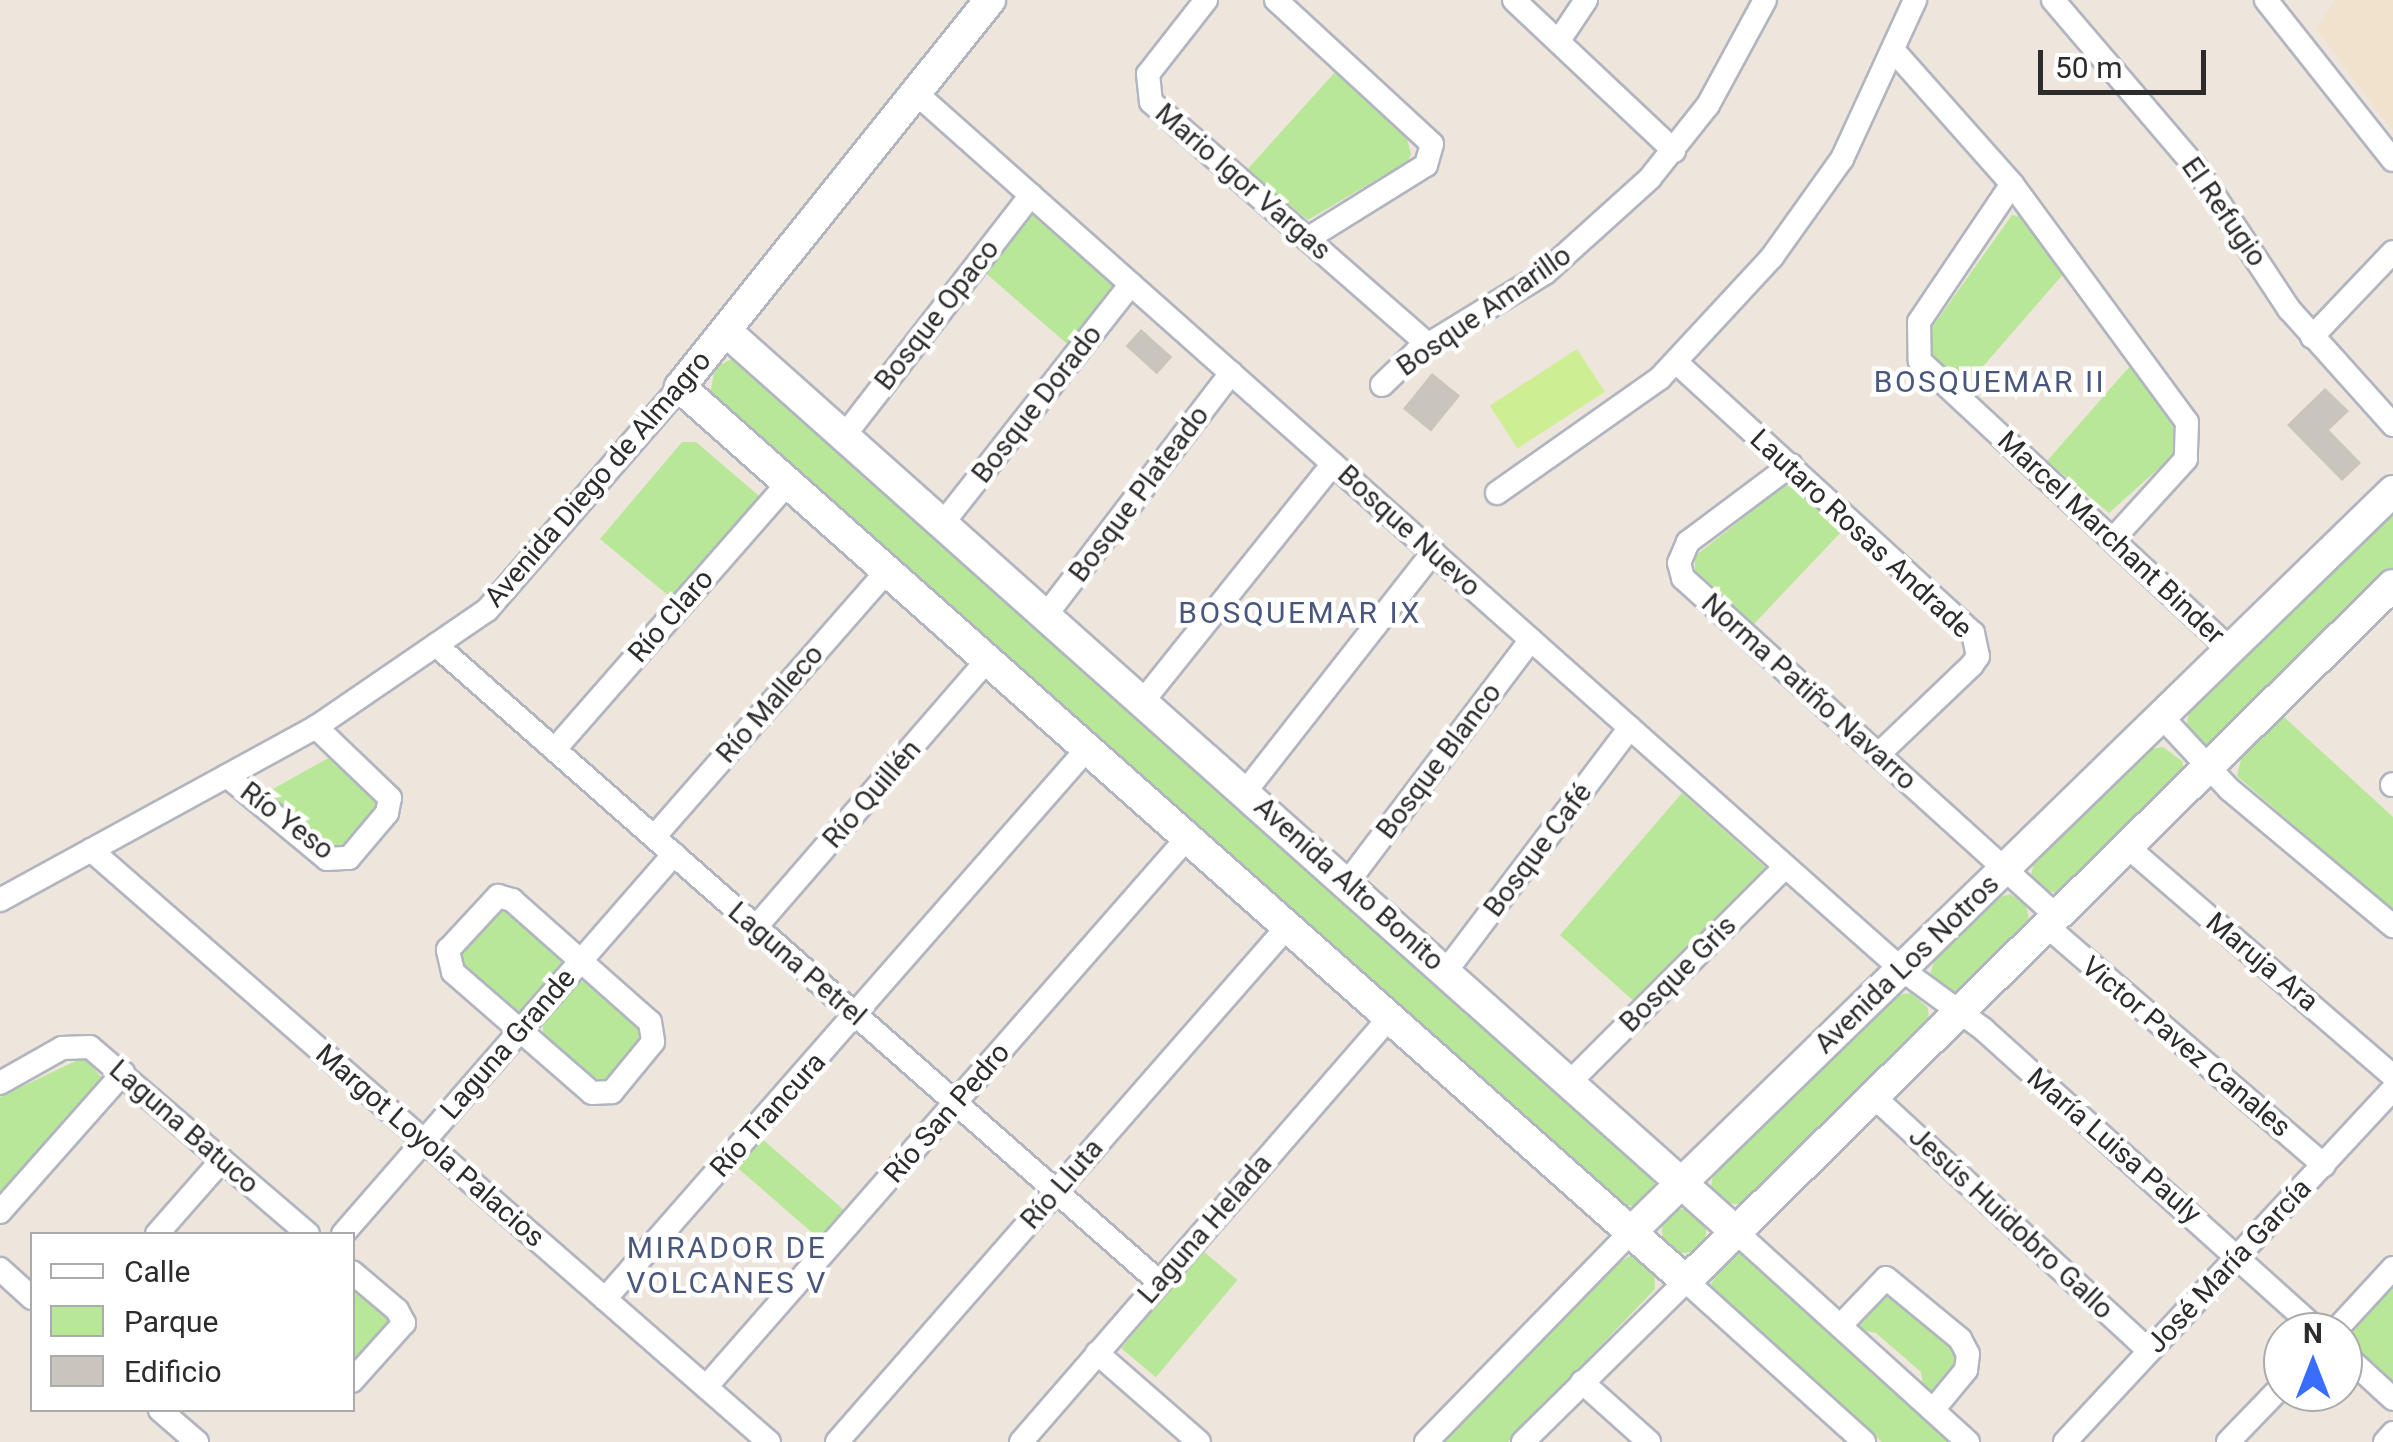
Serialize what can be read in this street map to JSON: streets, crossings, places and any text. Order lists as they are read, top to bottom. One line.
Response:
{"streets":{"street":["Mario Igor Vargas","El Refugio","Bosque Amarillo","Bosque Opaco","Bosque Dorado","Avenida Diego de Almagro","Bosque Plateado","Bosque Nuevo","Lautaro Rosas Andrade","Marcel Marchant Binder","Río Claro","Norma Patiño Navarro","Río Malleco","Bosque Blanco","Río Quillén","Río Yeso","Bosque Café","Avenida Alto Bonito","Maruja Ara","Laguna Petrel","Avenida Los Notros","Bosque Gris","Laguna Grande","Victor Pavez Canales","Río San Pedro","Río Trancura","Laguna Batuco","Margot Loyola Palacios","María Luisa Pauly","Río Lluta","Jesús Huidobro Gallo","Laguna Helada","José María García"]},"crossings":[["Mario Igor Vargas","Bosque Amarillo"],["Bosque Opaco","Bosque Nuevo"],["Bosque Opaco","Avenida Alto Bonito"],["Bosque Dorado","Bosque Nuevo"],["Bosque Dorado","Avenida Alto Bonito"],["Avenida Diego de Almagro","Bosque Nuevo"],["Avenida Diego de Almagro","Río Yeso"],["Avenida Diego de Almagro","Avenida Alto Bonito"],["Avenida Diego de Almagro","Laguna Petrel"],["Avenida Diego de Almagro","Margot Loyola Palacios"],["Bosque Plateado","Bosque Nuevo"],["Bosque Plateado","Avenida Alto Bonito"],["Bosque Nuevo","Bosque Blanco"],["Bosque Nuevo","Bosque Café"],["Bosque Nuevo","Avenida Los Notros"],["Bosque Nuevo","Bosque Gris"],["Bosque Nuevo","María Luisa Pauly"],["Lautaro Rosas Andrade","Norma Patiño Navarro"],["Marcel Marchant Binder","Avenida Los Notros"],["Río Claro","Laguna Petrel"],["Norma Patiño Navarro","Avenida Los Notros"],["Norma Patiño Navarro","Victor Pavez Canales"],["Río Malleco","Laguna Petrel"],["Bosque Blanco","Avenida Alto Bonito"],["Río Quillén","Laguna Petrel"],["Bosque Café","Avenida Alto Bonito"],["Avenida Alto Bonito","Avenida Los Notros"],["Avenida Alto Bonito","Bosque Gris"],["Laguna Petrel","Laguna Grande"],["Laguna Petrel","Río San Pedro"],["Laguna Petrel","Río Trancura"],["Laguna Petrel","Río Lluta"],["Laguna Petrel","Laguna Helada"],["Avenida Los Notros","María Luisa Pauly"],["Laguna Grande","Margot Loyola Palacios"],["Victor Pavez Canales","José María García"],["Río San Pedro","Margot Loyola Palacios"],["Río Trancura","Margot Loyola Palacios"],["María Luisa Pauly","José María García"],["Jesús Huidobro Gallo","José María García"]],"districts":["BOSQUEMAR II","BOSQUEMAR IX","MIRADOR DE VOLCANES V"],"legend":["Calle","Parque","Edificio"],"scale_bar":"50 m","north":"top"}
